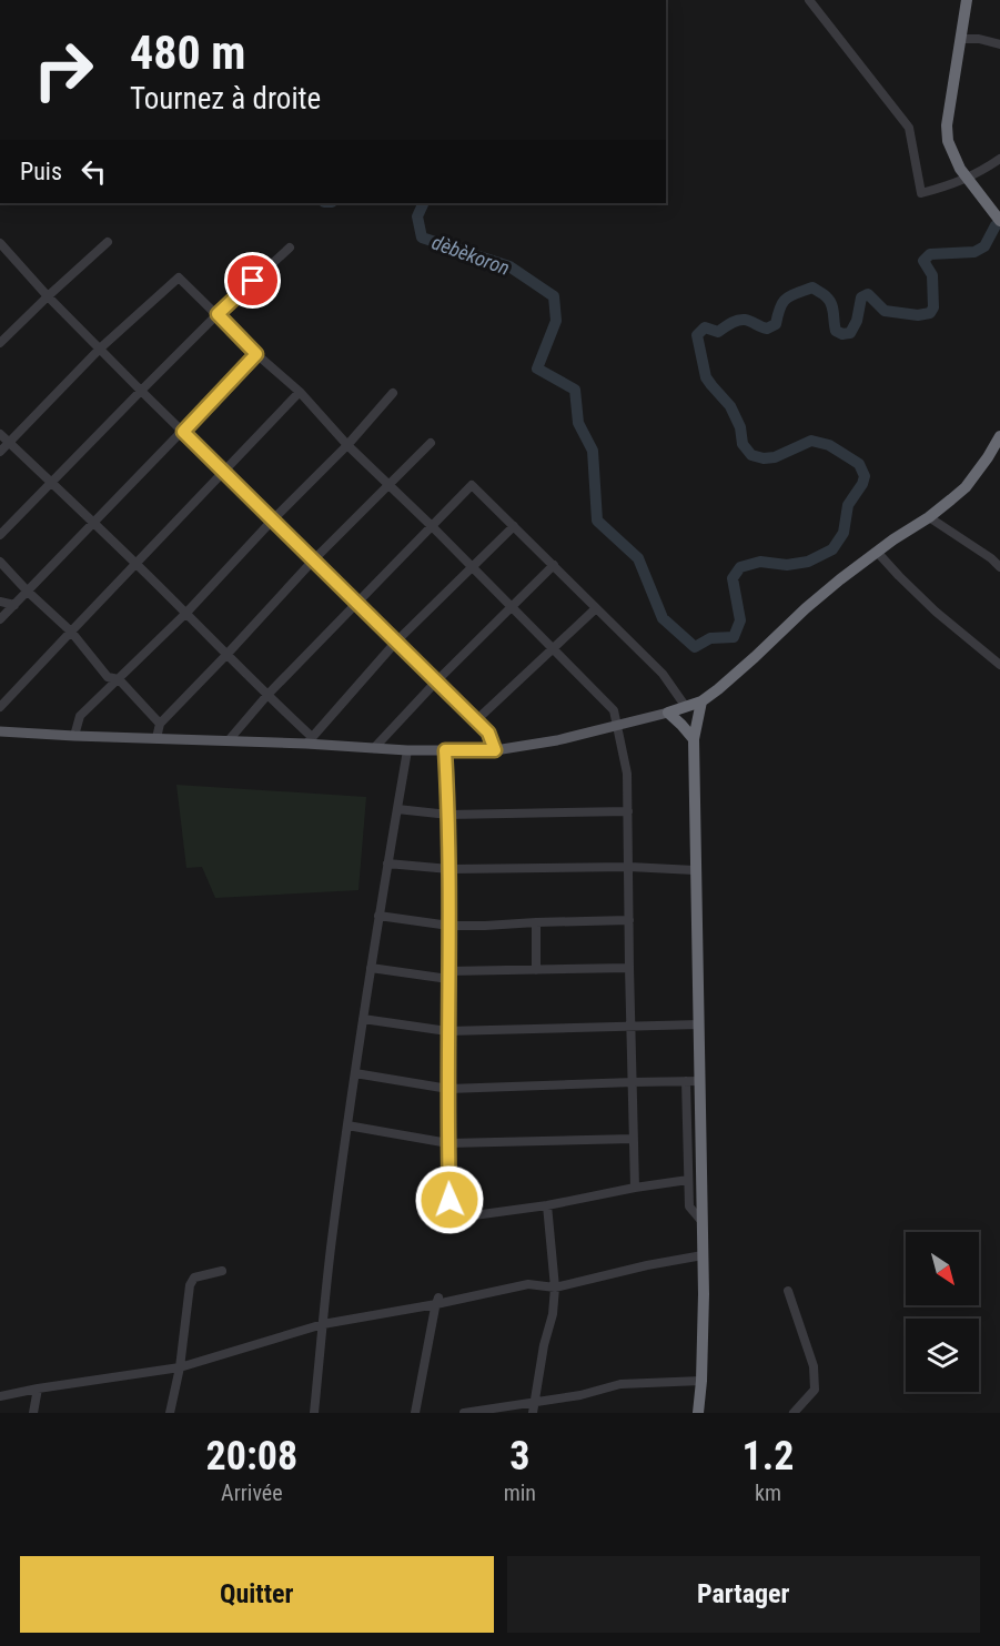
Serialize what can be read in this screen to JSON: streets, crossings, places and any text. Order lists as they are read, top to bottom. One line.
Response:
{"water":["dèbèkoron"],"north":"bottom right","page":{"turn":["480 m","Tournez à droite"],"then":"Puis","eta":["20:08","Arrivée","3","min","1.2","km"],"buttons":["Quitter","Partager"]}}
